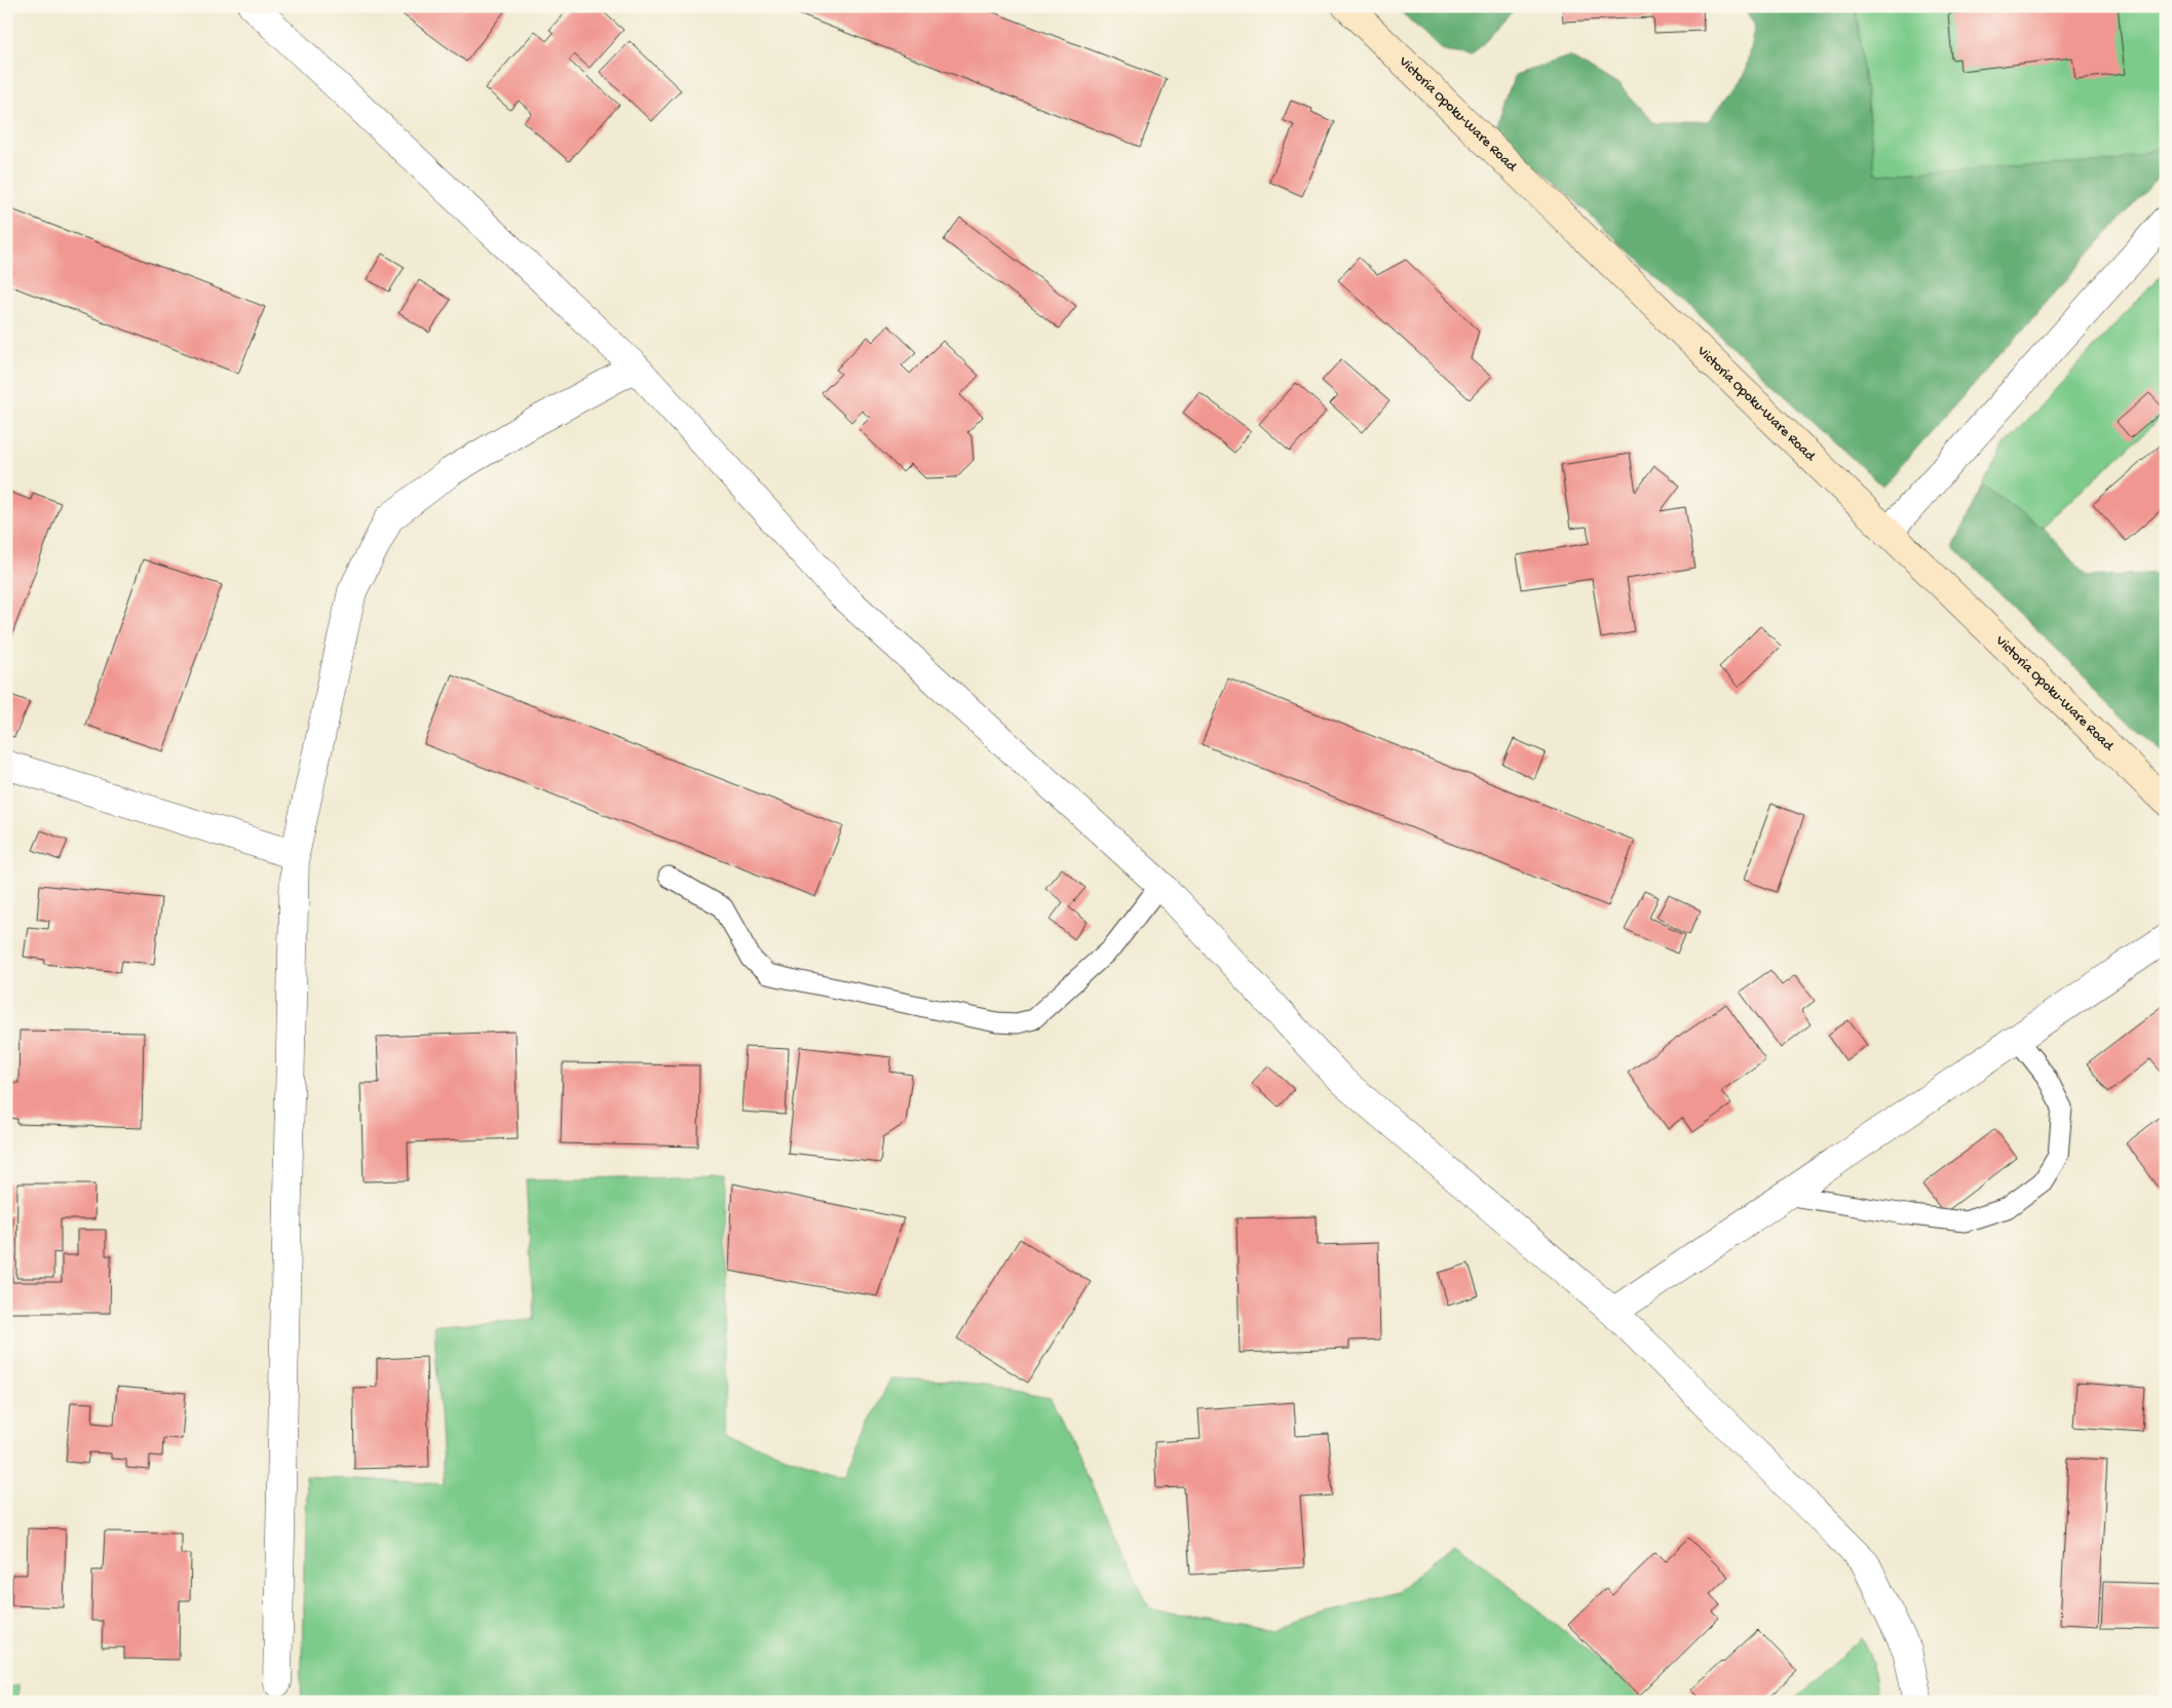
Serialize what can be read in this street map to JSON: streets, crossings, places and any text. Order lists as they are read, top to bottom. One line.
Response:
{"streets":{"main road":["Victoria Opoku-Ware Road"]}}
